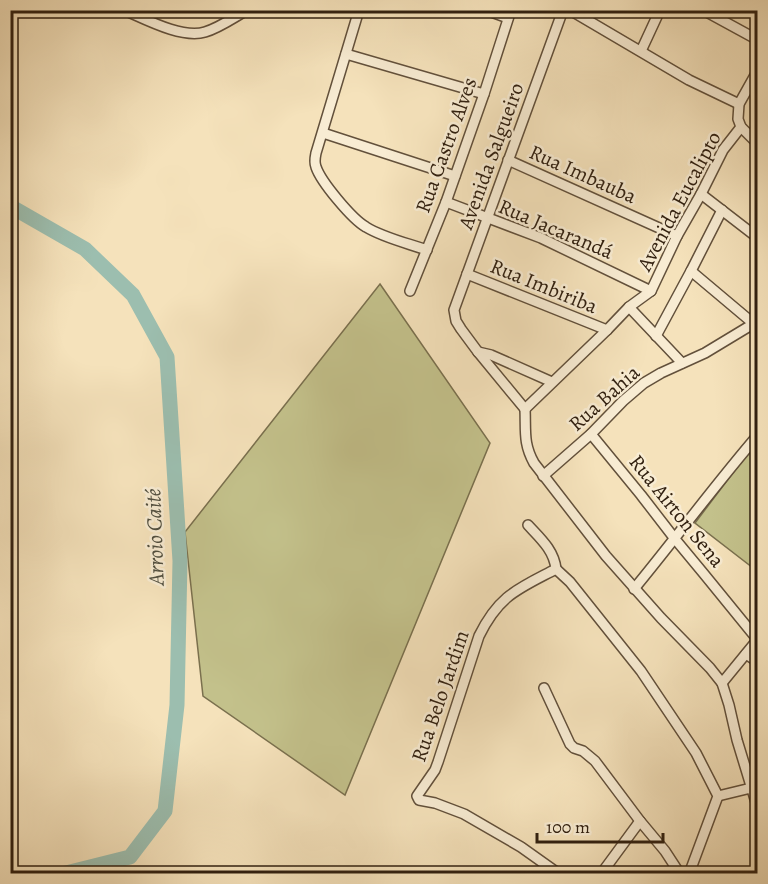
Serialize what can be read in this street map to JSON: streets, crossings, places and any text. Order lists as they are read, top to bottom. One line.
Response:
{"streets":{"street":["Rua Castro Alves","Avenida Salgueiro","Rua Imbauba","Avenida Eucalipto","Rua Jacarandá","Rua Imbiriba","Rua Bahia","Rua Airton Sena","Rua Belo Jardim"]},"crossings":[["Rua Castro Alves","Rua Jacarandá"],["Avenida Salgueiro","Rua Imbauba"],["Avenida Salgueiro","Rua Jacarandá"],["Avenida Salgueiro","Rua Imbiriba"],["Rua Imbauba","Avenida Eucalipto"],["Avenida Eucalipto","Rua Jacarandá"],["Avenida Eucalipto","Rua Imbiriba"],["Rua Bahia","Rua Airton Sena"]],"water":["Arroio Caité"],"scale_bar":"100 m"}
